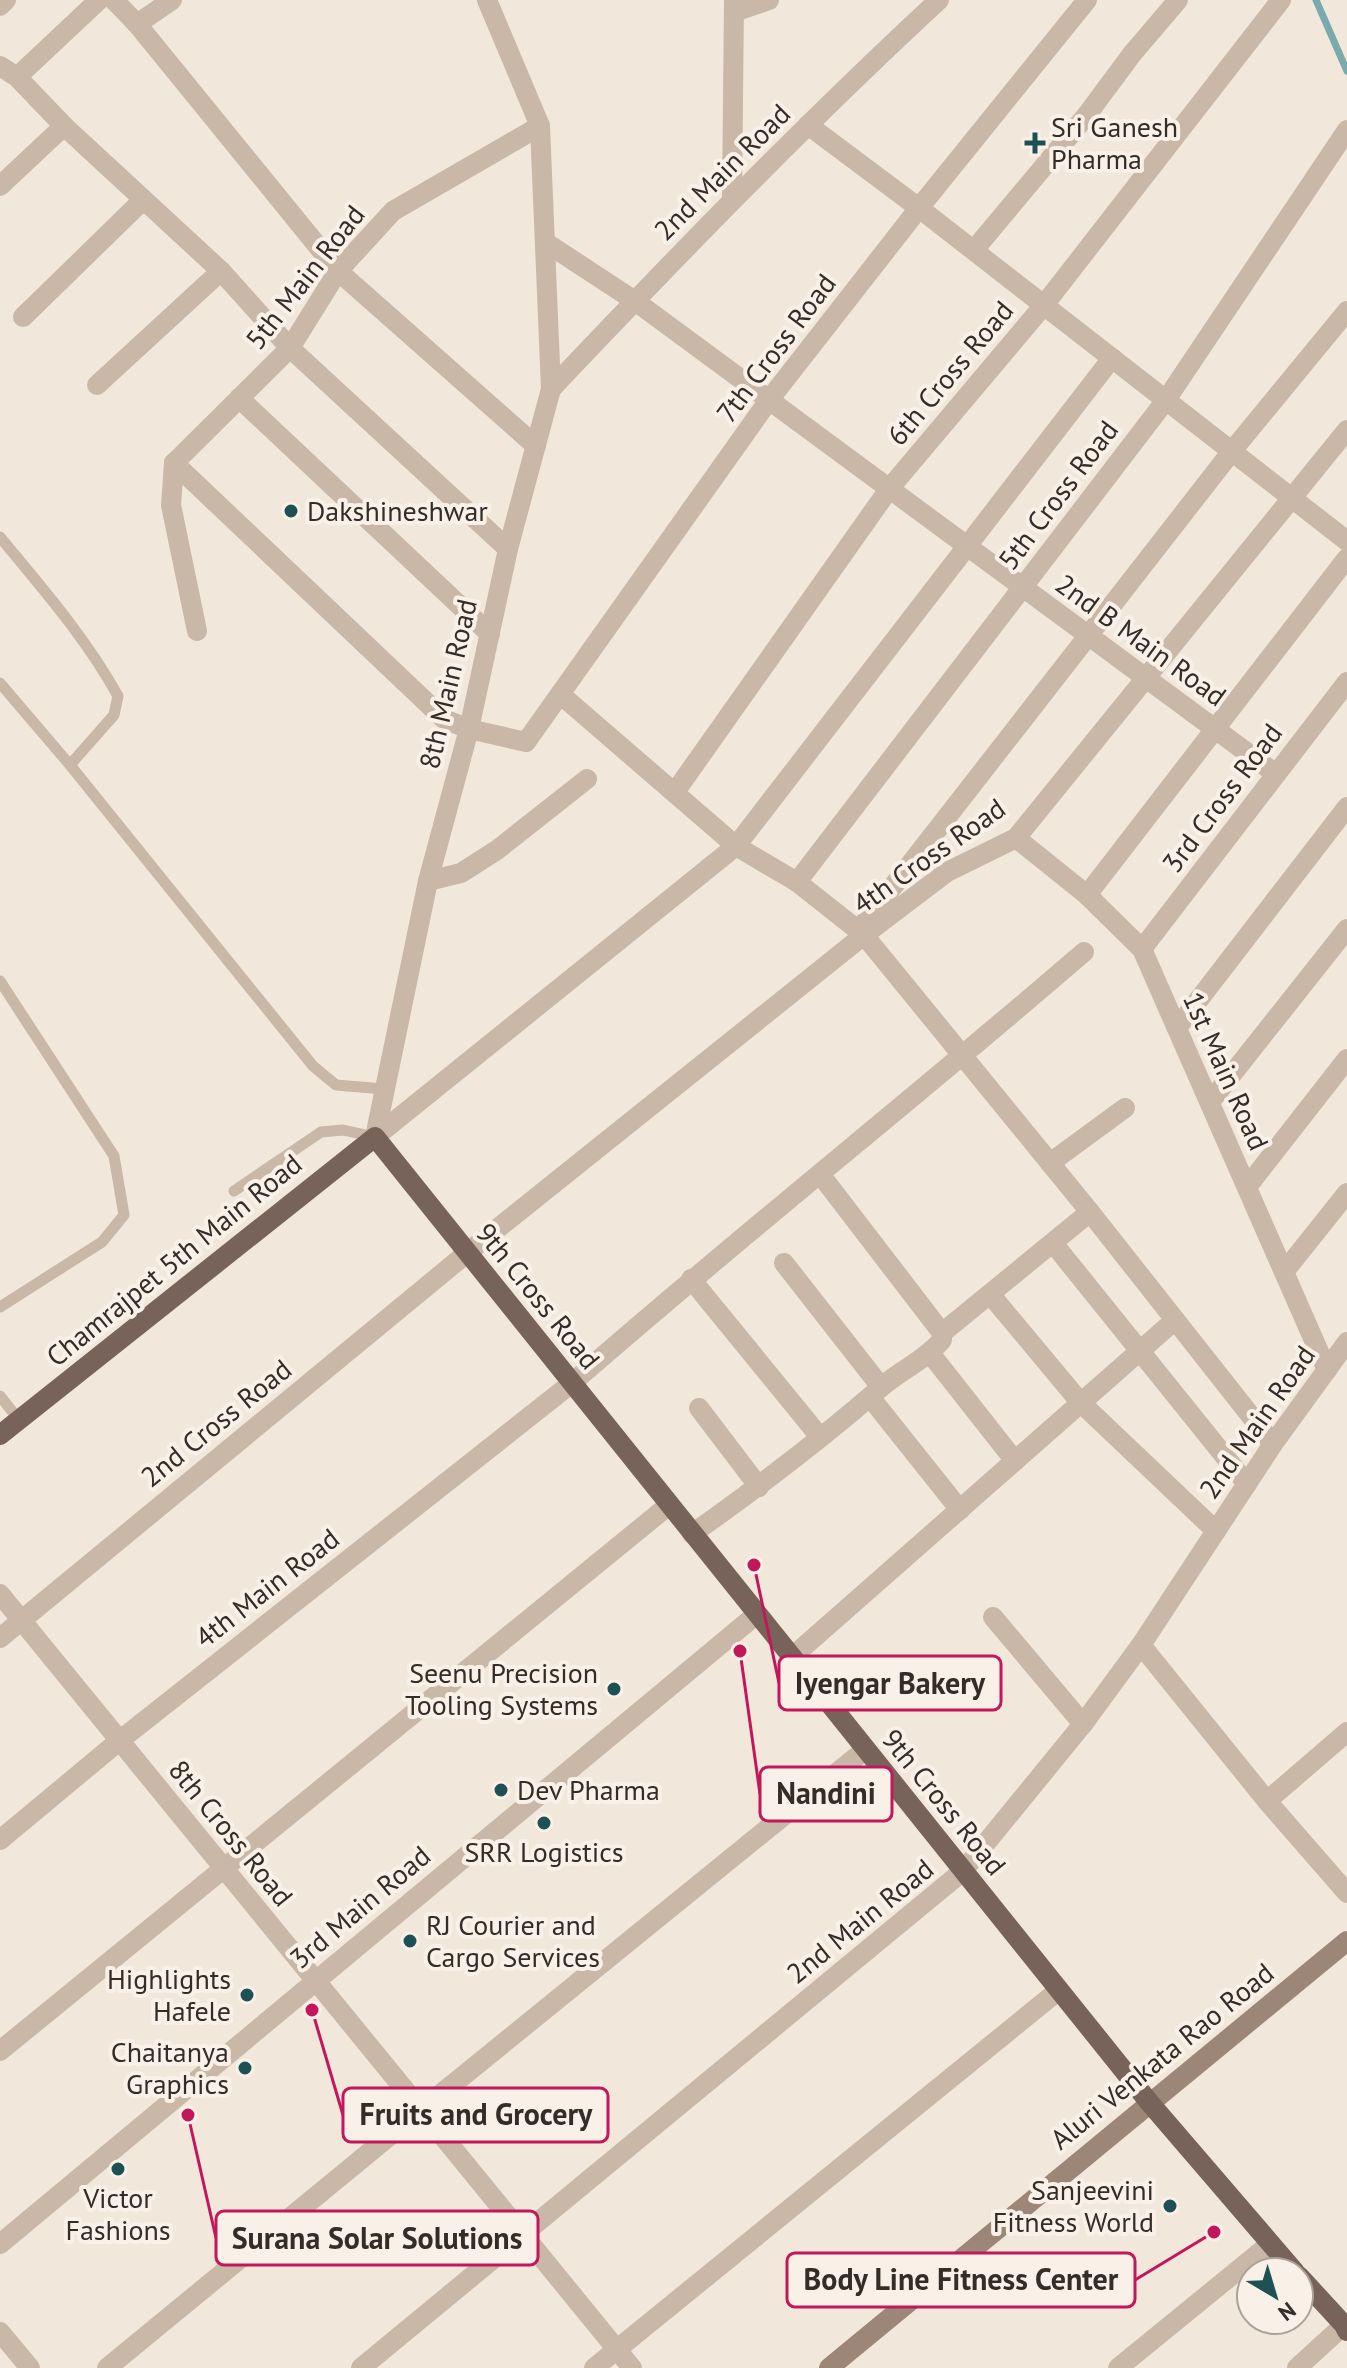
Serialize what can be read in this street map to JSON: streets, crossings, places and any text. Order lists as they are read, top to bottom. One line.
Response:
{"streets":{"main road":["Chamrajpet 5th Main Road","9th Cross Road","Aluri Venkata Rao Road"],"street":["2nd Main Road","5th Main Road","7th Cross Road","6th Cross Road","5th Cross Road","2nd B Main Road","8th Main Road","3rd Cross Road","4th Cross Road","1st Main Road","2nd Cross Road","4th Main Road","8th Cross Road","3rd Main Road"]},"crossings":[["2nd Main Road","2nd B Main Road"],["2nd Main Road","8th Main Road"],["2nd Main Road","1st Main Road"],["2nd Main Road","9th Cross Road"],["2nd Main Road","8th Cross Road"],["5th Main Road","8th Main Road"],["7th Cross Road","2nd B Main Road"],["7th Cross Road","8th Main Road"],["6th Cross Road","2nd B Main Road"],["5th Cross Road","2nd B Main Road"],["2nd B Main Road","8th Main Road"],["2nd B Main Road","3rd Cross Road"],["2nd B Main Road","4th Cross Road"],["8th Main Road","Chamrajpet 5th Main Road"],["8th Main Road","9th Cross Road"],["3rd Cross Road","1st Main Road"],["4th Cross Road","1st Main Road"],["4th Cross Road","9th Cross Road"],["4th Cross Road","2nd Cross Road"],["Chamrajpet 5th Main Road","9th Cross Road"],["9th Cross Road","2nd Cross Road"],["9th Cross Road","4th Main Road"],["9th Cross Road","3rd Main Road"],["9th Cross Road","Aluri Venkata Rao Road"],["2nd Cross Road","8th Cross Road"],["4th Main Road","8th Cross Road"],["8th Cross Road","3rd Main Road"]],"places":{"health":["Sri Ganesh Pharma"],"other":["Dakshineshwar","Iyengar Bakery","Nandini","Seenu Precision Tooling Systems","Dev Pharma","SRR Logistics","RJ Courier and Cargo Services","Highlights Hafele","Fruits and Grocery","Chaitanya Graphics","Surana Solar Solutions","Victor Fashions","Sanjeevini Fitness World","Body Line Fitness Center"]},"north":"bottom right"}
